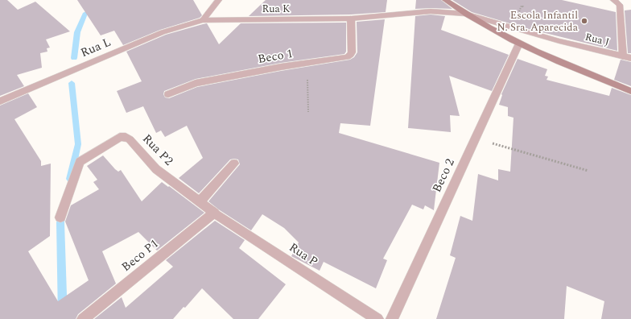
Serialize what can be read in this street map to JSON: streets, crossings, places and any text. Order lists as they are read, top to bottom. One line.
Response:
{"streets":{"street":["Rua K","Rua J","Rua L","Beco 1","Rua P2","Beco 2","Rua P","Beco P1"]},"crossings":[["Rua K","Rua J"],["Rua K","Rua L"],["Rua K","Beco 1"],["Rua P2","Rua P"],["Rua P2","Beco P1"],["Rua P","Beco P1"]],"places":["Escola Infantil N. Sra. Aparecida"]}
